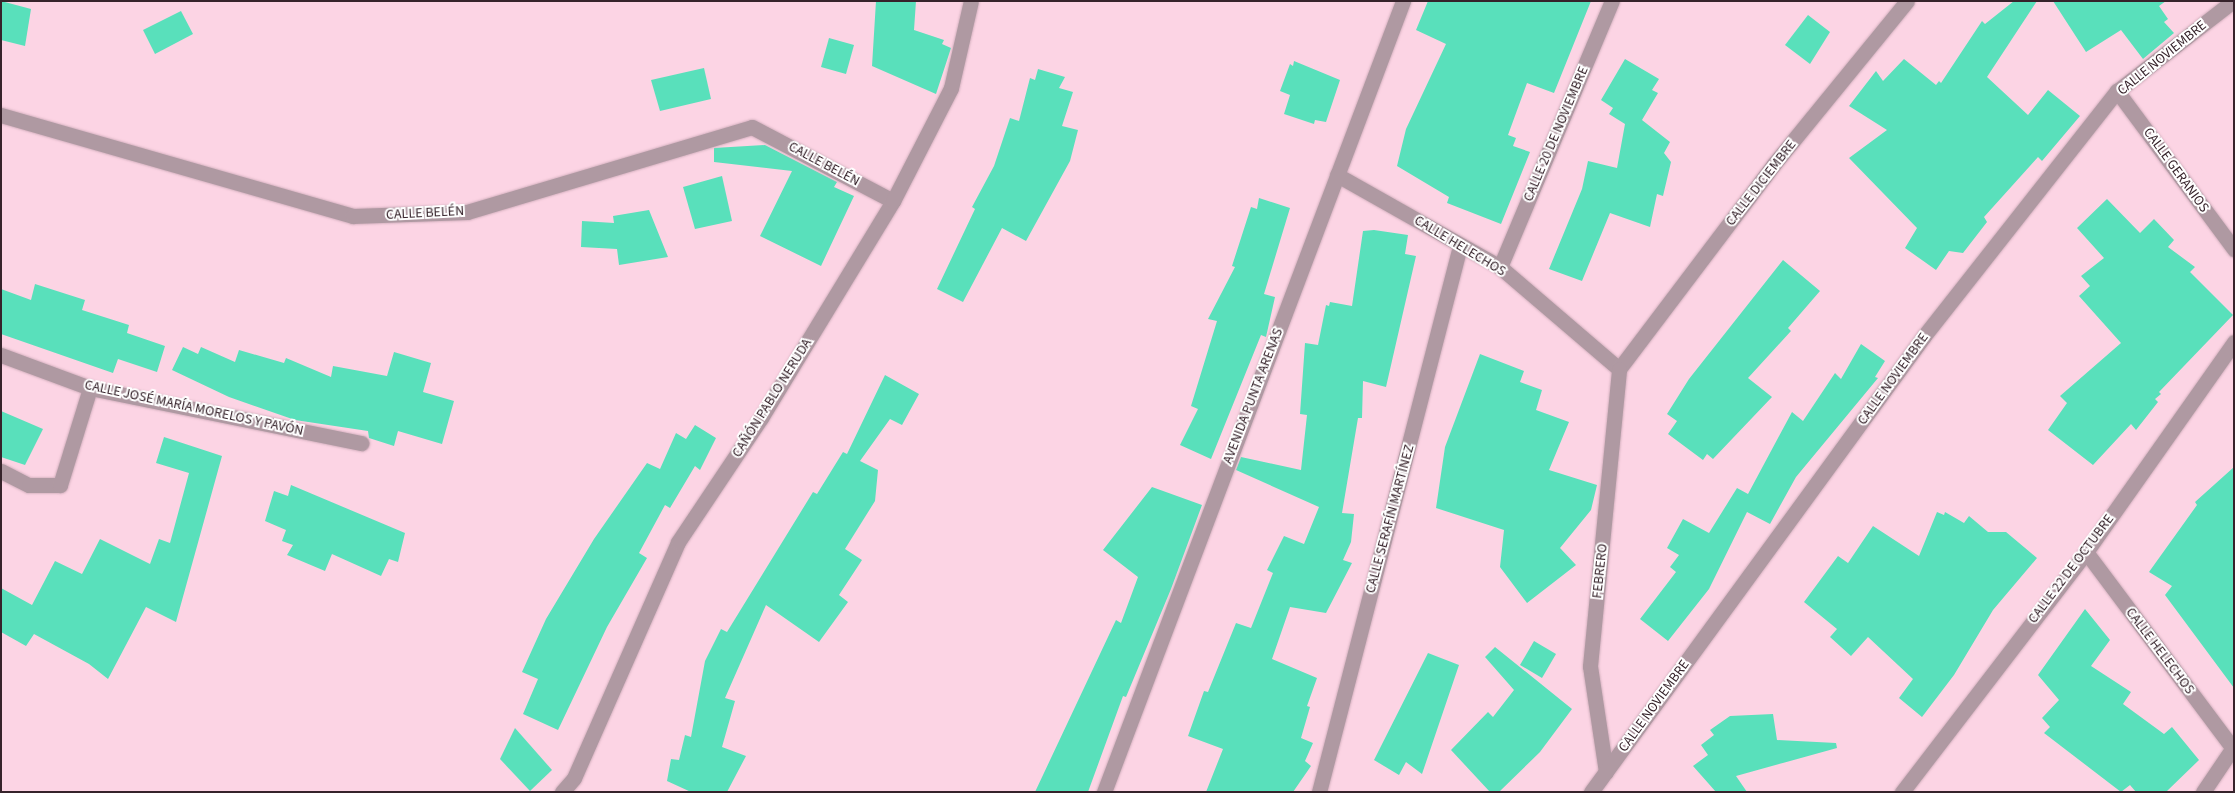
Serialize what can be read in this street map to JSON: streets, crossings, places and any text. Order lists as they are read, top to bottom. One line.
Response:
{"streets":{"street":["CALLE NOVIEMBRE","CALLE 20 DE NOVIEMBRE","CALLE BELÉN","CALLE GERANIOS","CALLE DICIEMBRE","CALLE HELECHOS","AVENIDA PUNTA ARENAS","CAÑÓN PABLO NERUDA","CALLE JOSÉ MARÍA MORELOS Y PAVÓN","CALLE SERAFÍN MARTÍNEZ","CALLE 22 DE OCTUBRE","FEBRERO"]},"crossings":[["CALLE NOVIEMBRE","CALLE GERANIOS"],["CALLE NOVIEMBRE","FEBRERO"],["CALLE 20 DE NOVIEMBRE","CALLE HELECHOS"],["CALLE BELÉN","CAÑÓN PABLO NERUDA"],["CALLE DICIEMBRE","CALLE HELECHOS"],["CALLE DICIEMBRE","FEBRERO"],["CALLE HELECHOS","AVENIDA PUNTA ARENAS"],["CALLE HELECHOS","CALLE SERAFÍN MARTÍNEZ"],["CALLE HELECHOS","CALLE 22 DE OCTUBRE"],["CALLE HELECHOS","FEBRERO"]]}
